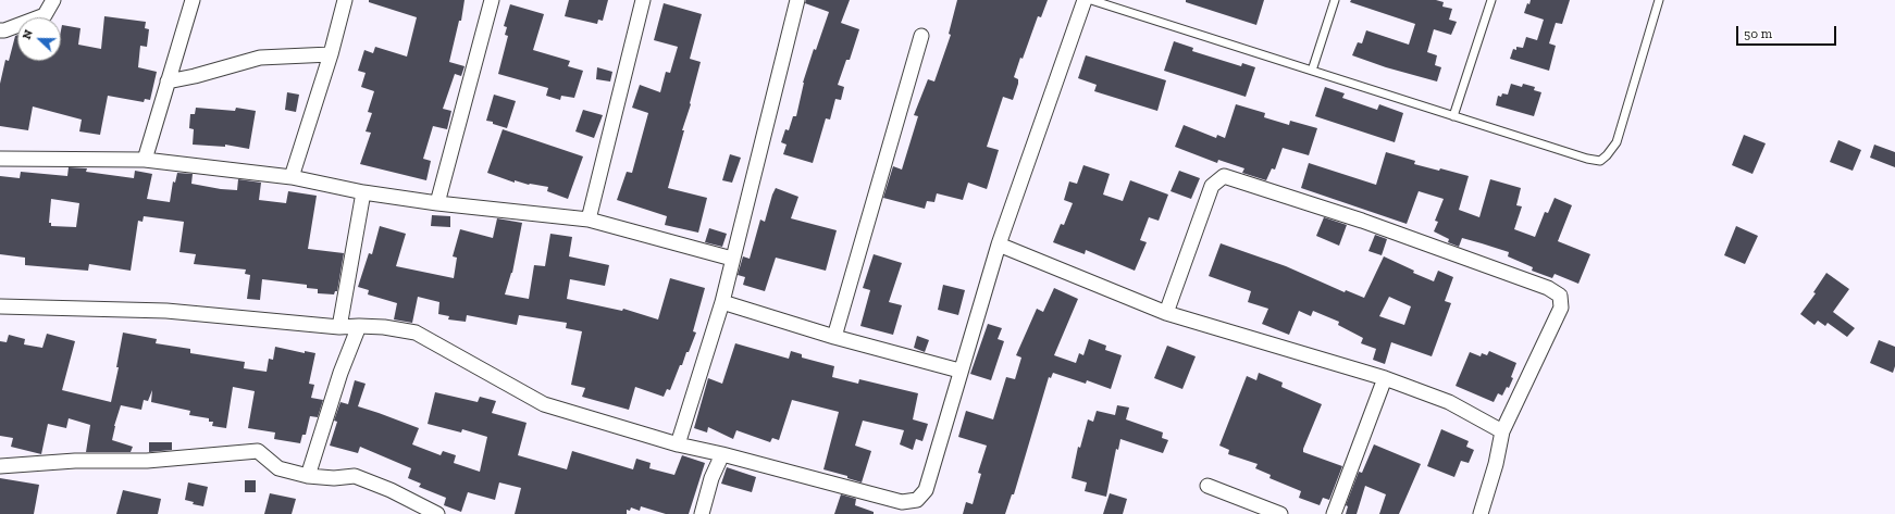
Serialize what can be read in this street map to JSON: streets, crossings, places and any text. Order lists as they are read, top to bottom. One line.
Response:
{"scale_bar":"50 m","north":"left"}
